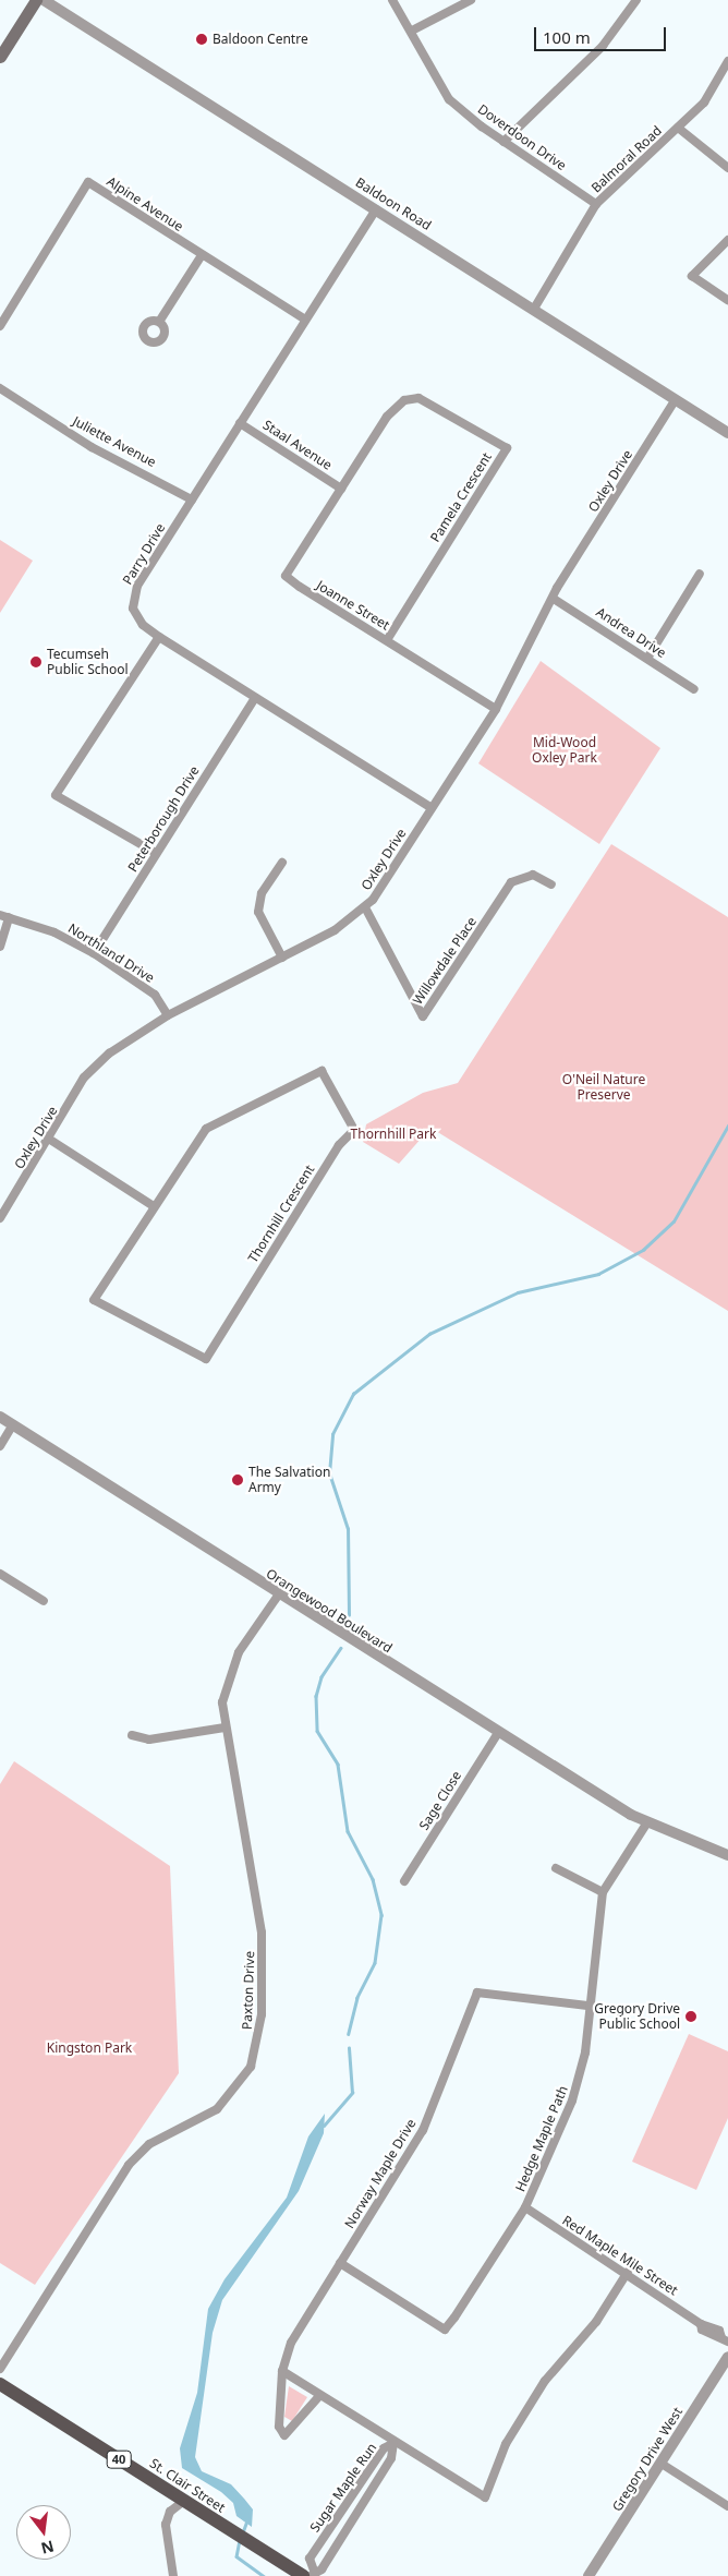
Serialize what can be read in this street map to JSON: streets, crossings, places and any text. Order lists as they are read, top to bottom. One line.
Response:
{"streets":{"main road":["40","St. Clair Street"],"street":["Doverdoon Drive","Balmoral Road","Alpine Avenue","Baldoon Road","Juliette Avenue","Staal Avenue","Oxley Drive","Pamela Crescent","Parry Drive","Joanne Street","Andrea Drive","Peterborough Drive","Northland Drive","Willowdale Place","Thornhill Crescent","Orangewood Boulevard","Sage Close","Paxton Drive","Hedge Maple Path","Norway Maple Drive","Red Maple Mile Street","Gregory Drive West","Sugar Maple Run"]},"crossings":[["Doverdoon Drive","Balmoral Road"],["Balmoral Road","Baldoon Road"],["Alpine Avenue","Parry Drive"],["Baldoon Road","Oxley Drive"],["Baldoon Road","Parry Drive"],["Juliette Avenue","Parry Drive"],["Staal Avenue","Pamela Crescent"],["Staal Avenue","Parry Drive"],["Staal Avenue","Joanne Street"],["Oxley Drive","Parry Drive"],["Oxley Drive","Joanne Street"],["Oxley Drive","Andrea Drive"],["Oxley Drive","Northland Drive"],["Oxley Drive","Willowdale Place"],["Pamela Crescent","Joanne Street"],["Parry Drive","Peterborough Drive"],["Peterborough Drive","Northland Drive"],["Orangewood Boulevard","Sage Close"],["Orangewood Boulevard","Paxton Drive"],["Orangewood Boulevard","Hedge Maple Path"],["Hedge Maple Path","Norway Maple Drive"],["Hedge Maple Path","Red Maple Mile Street"],["St. Clair Street","Sugar Maple Run"]],"parks":["Mid-Wood Oxley Park","O'Neil Nature Preserve","Thornhill Park","Kingston Park"],"places":["Baldoon Centre","Tecumseh Public School","The Salvation Army","Gregory Drive Public School"],"scale_bar":"100 m","north":"bottom"}
